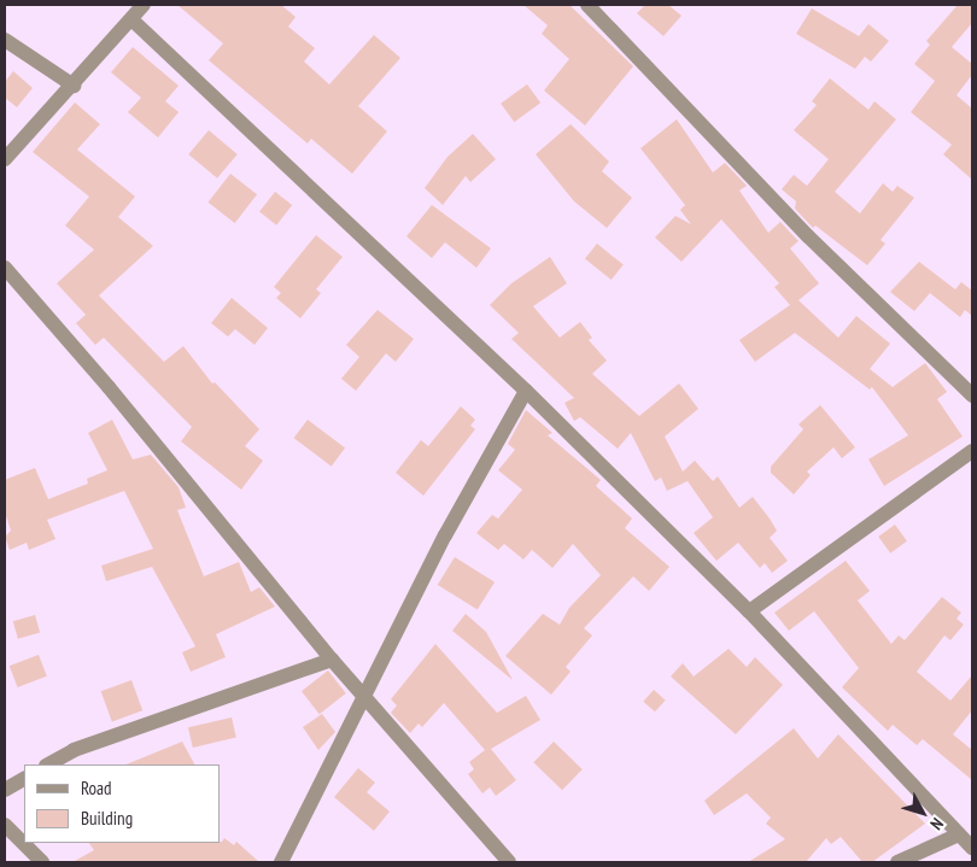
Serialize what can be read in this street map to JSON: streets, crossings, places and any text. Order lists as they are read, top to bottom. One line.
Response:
{"legend":["Road","Building"],"north":"bottom right"}
